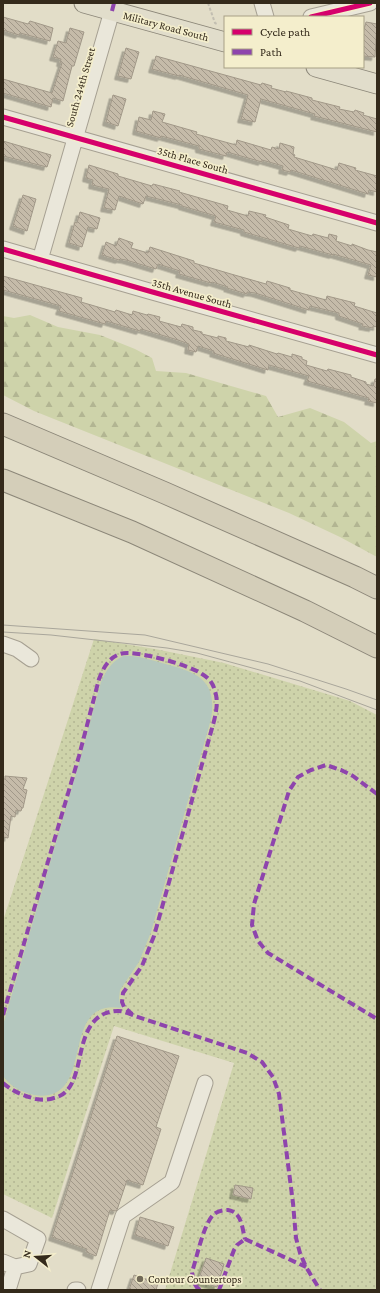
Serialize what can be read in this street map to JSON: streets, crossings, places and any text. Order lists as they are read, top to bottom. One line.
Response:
{"streets":{"main road":["Military Road South"],"street":["South 244th Street","35th Place South","35th Avenue South"]},"crossings":[["Military Road South","South 244th Street"],["South 244th Street","35th Place South"],["South 244th Street","35th Avenue South"]],"places":["Contour Countertops"],"legend":["Cycle path","Path"],"north":"left"}
